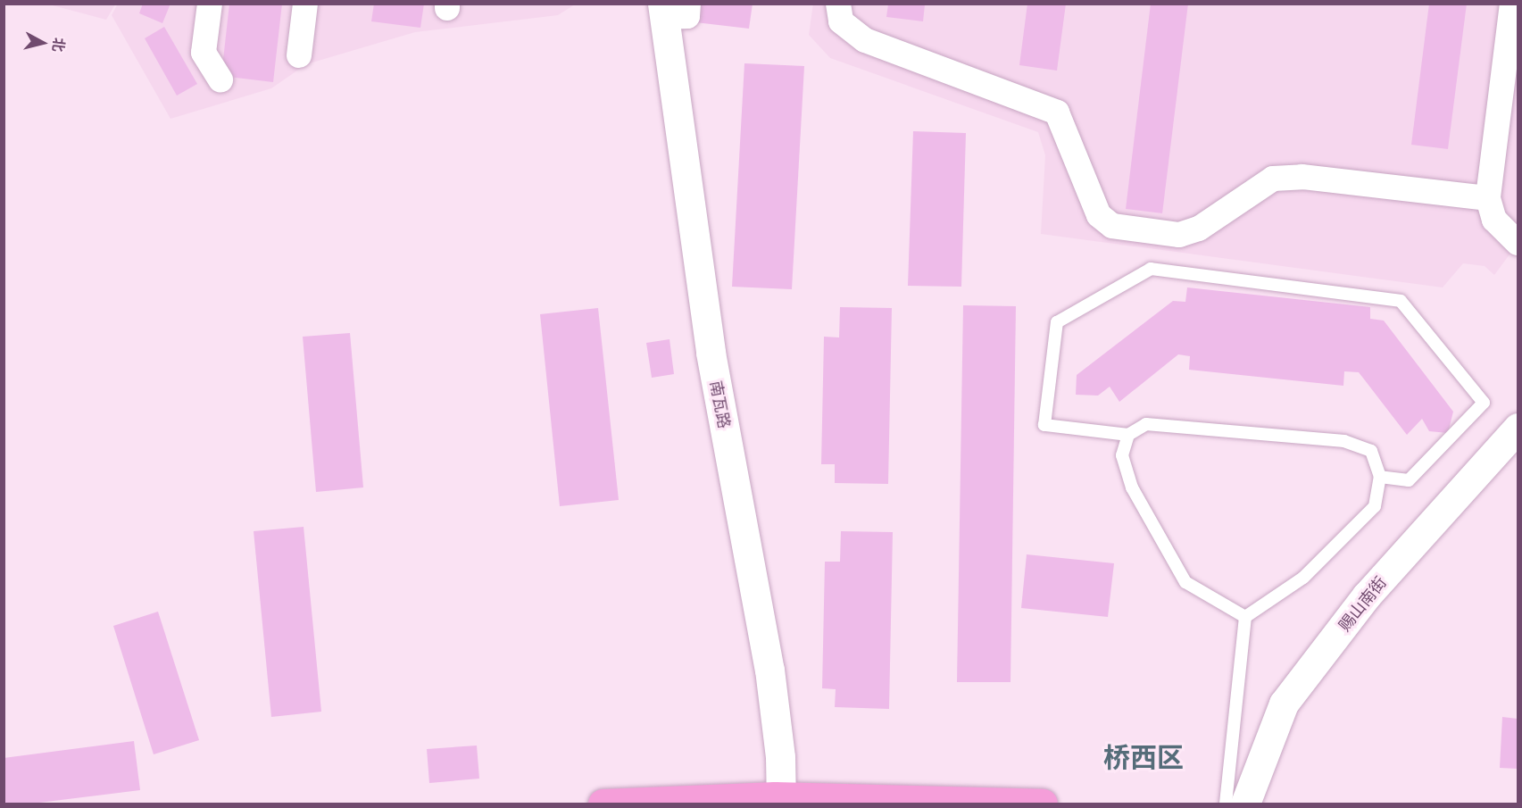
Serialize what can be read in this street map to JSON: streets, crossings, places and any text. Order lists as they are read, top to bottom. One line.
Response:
{"streets":{"street":["南瓦路","赐山南街"]},"districts":["桥西区"],"north":"right"}
